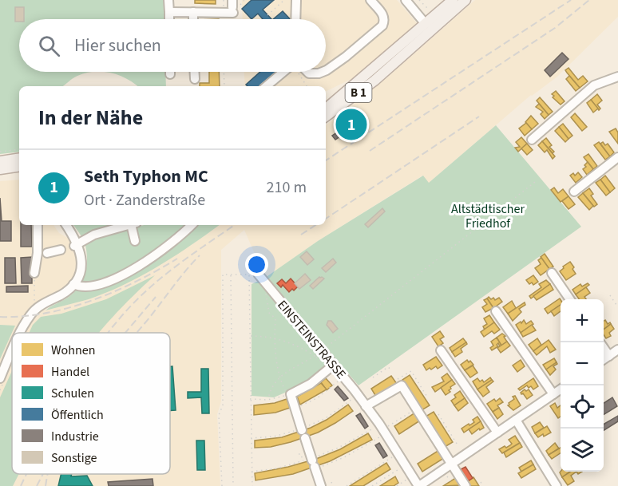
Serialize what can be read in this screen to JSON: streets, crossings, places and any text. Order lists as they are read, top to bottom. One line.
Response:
{"streets":{"main road":["B 1"],"street":["EINSTEINSTRASSE"]},"parks":["Altstädtischer Friedhof"],"legend":["Wohnen","Handel","Schulen","Öffentlich","Industrie","Sonstige"],"page":{"search":"Hier suchen","heading":"In der Nähe","pins":"1","list":[{"mark":"1","name":"Seth Typhon MC","note":"Ort · Zanderstraße","value":"210 m"}],"map_buttons":["+","−"]}}
